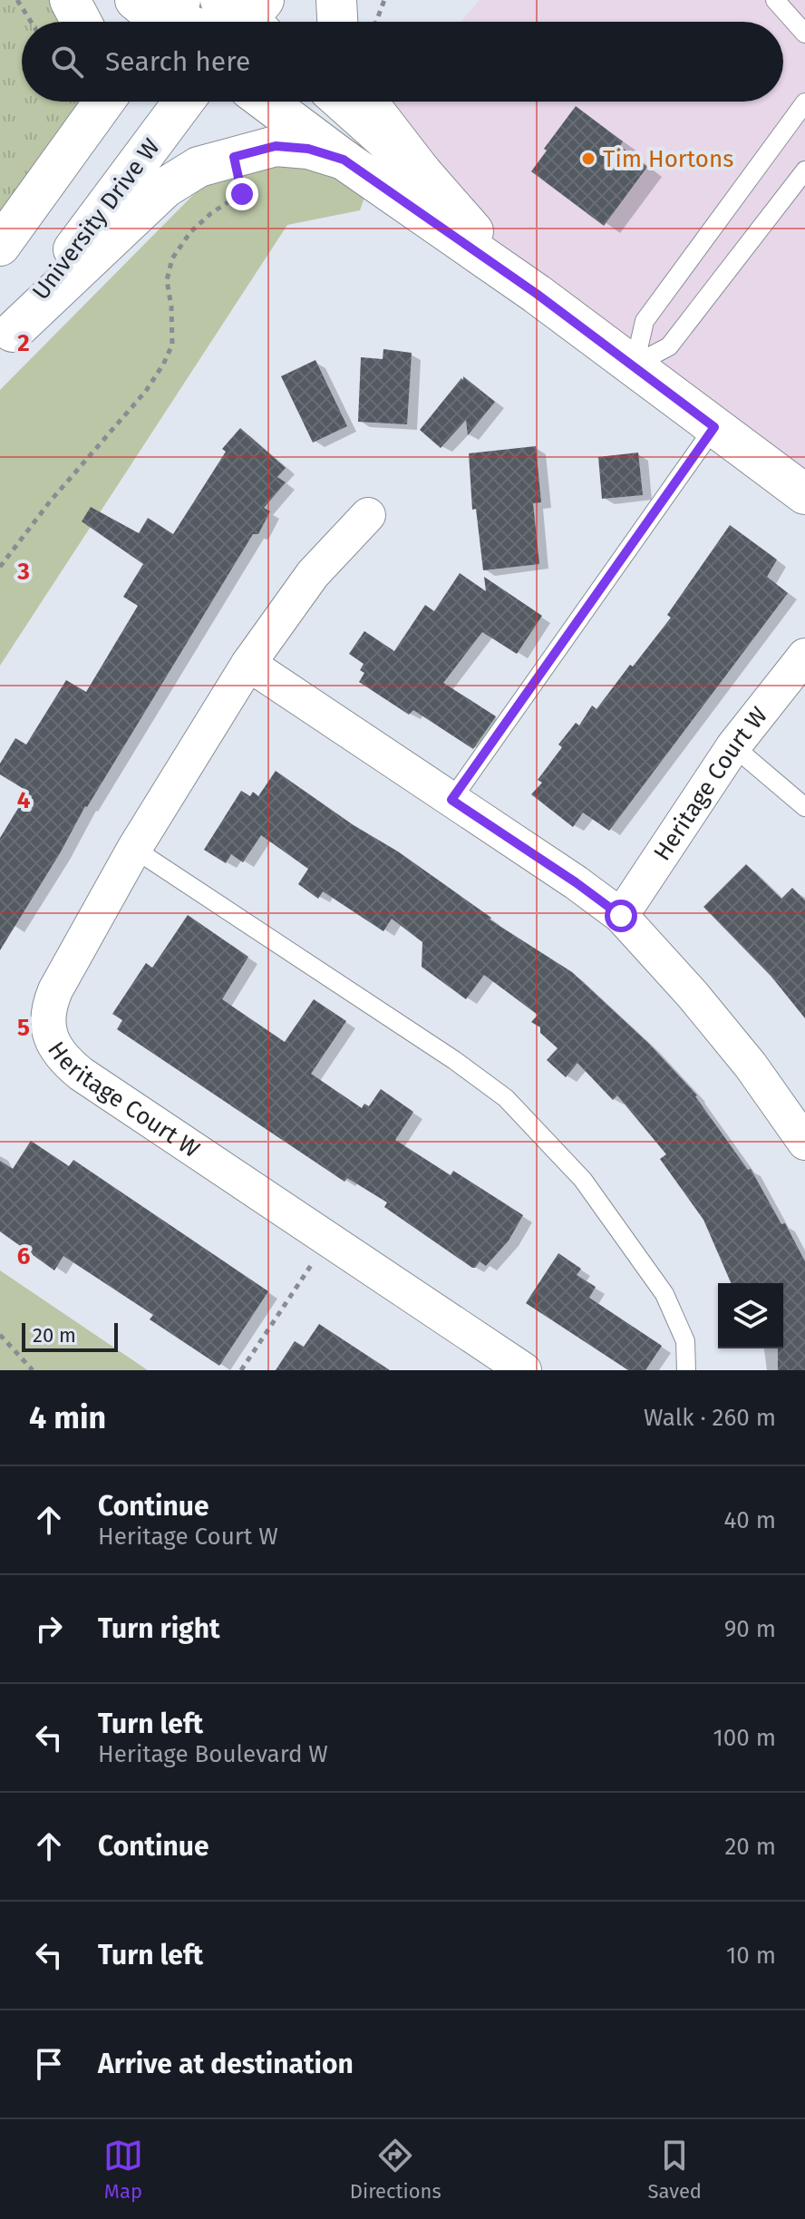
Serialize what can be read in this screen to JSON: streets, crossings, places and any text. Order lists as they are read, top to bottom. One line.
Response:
{"streets":{"main road":["University Drive W"],"street":["Heritage Court W"]},"places":["Tim Hortons"],"scale_bar":"20 m","page":{"search":"Search here","scale":"20 m","heading":["4 min","Walk · 260 m"],"list":[["Continue","Heritage Court W","40 m"],["Turn right","90 m"],["Turn left","Heritage Boulevard W","100 m"],["Continue","20 m"],["Turn left","10 m"],"Arrive at destination"],"nav":["Map","Directions","Saved"]},"grid":{"rows":["2","3","4","5","6"]}}
